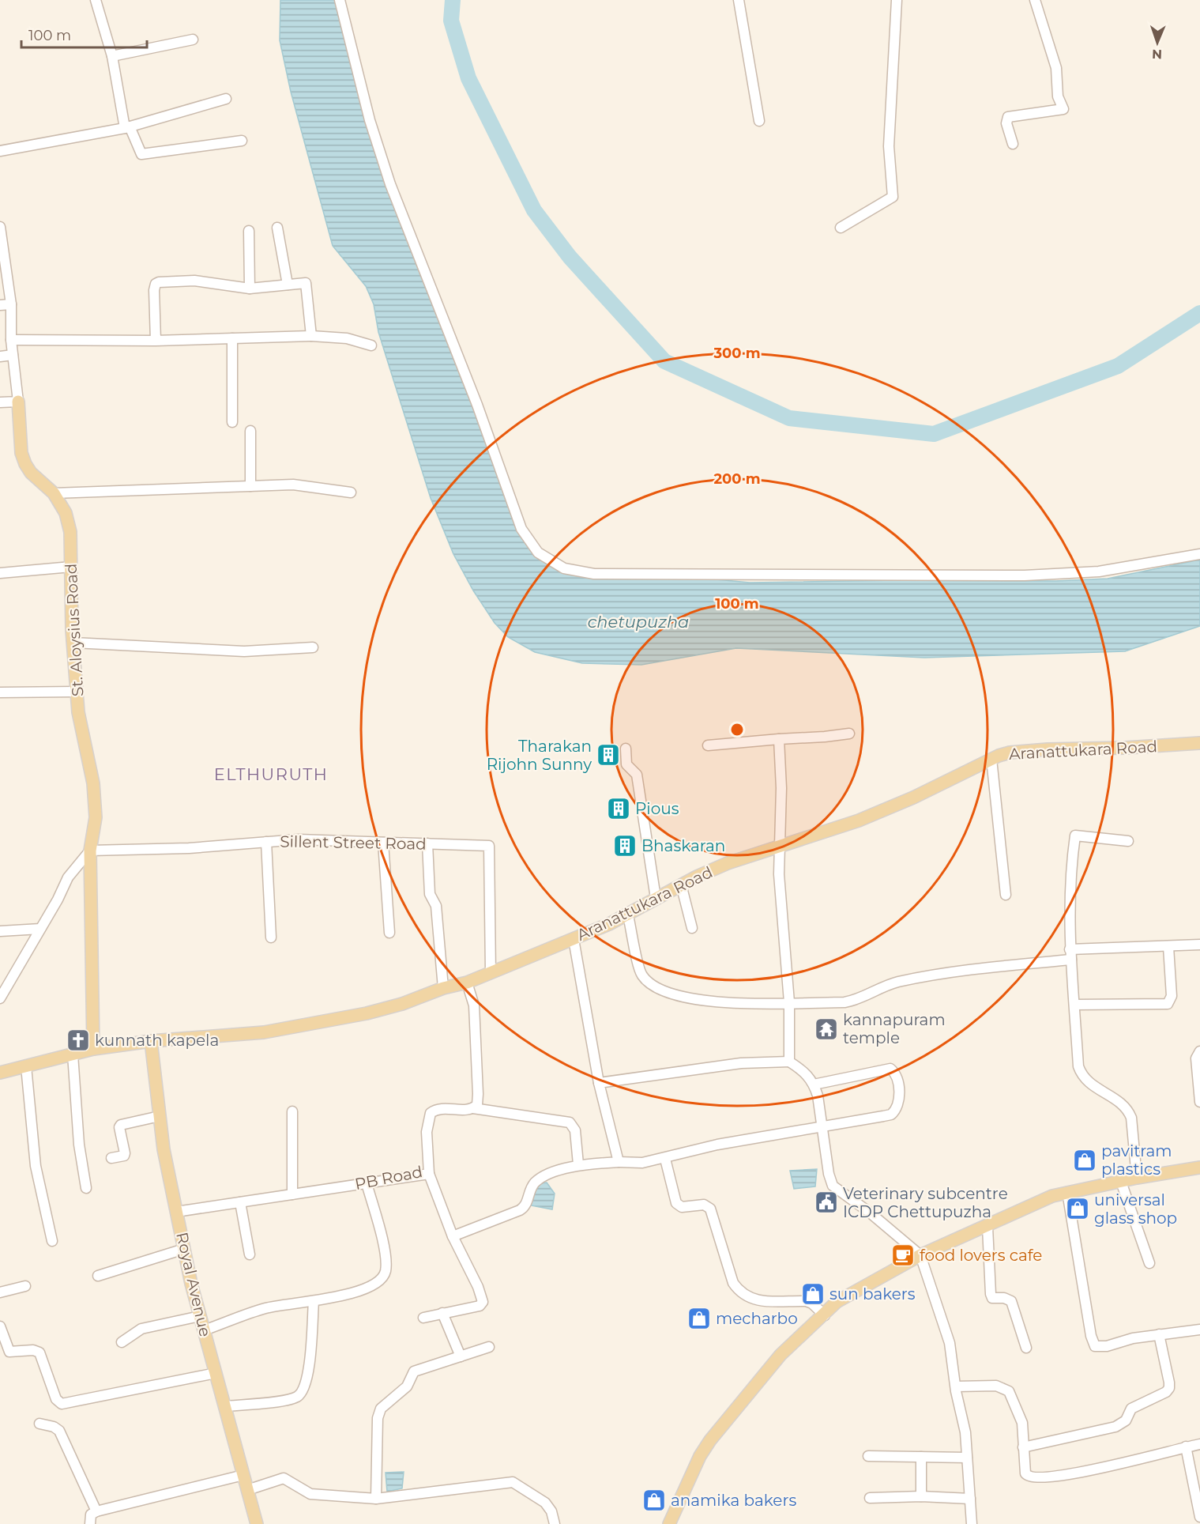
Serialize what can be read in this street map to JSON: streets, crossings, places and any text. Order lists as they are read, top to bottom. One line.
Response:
{"streets":{"main road":["St. Aloysius Road","Aranattukara Road","Royal Avenue"],"street":["Sillent Street Road","PB Road"]},"crossings":[["St. Aloysius Road","Aranattukara Road"],["St. Aloysius Road","Sillent Street Road"],["Aranattukara Road","Sillent Street Road"],["Aranattukara Road","Royal Avenue"],["PB Road","Royal Avenue"]],"districts":["ELTHURUTH"],"water":["chetupuzha"],"places":{"building":["Tharakan Rijohn Sunny","Pious","Bhaskaran"],"temple":["kannapuram temple"],"church":["kunnath kapela"],"shop":["pavitram plastics","universal glass shop","sun bakers","mecharbo","anamika bakers"],"public building":["Veterinary subcentre ICDP Chettupuzha"],"cafe":["food lovers cafe"]},"scale_bar":"100 m","north":"bottom","rings":["300 m","200 m","100 m"]}
